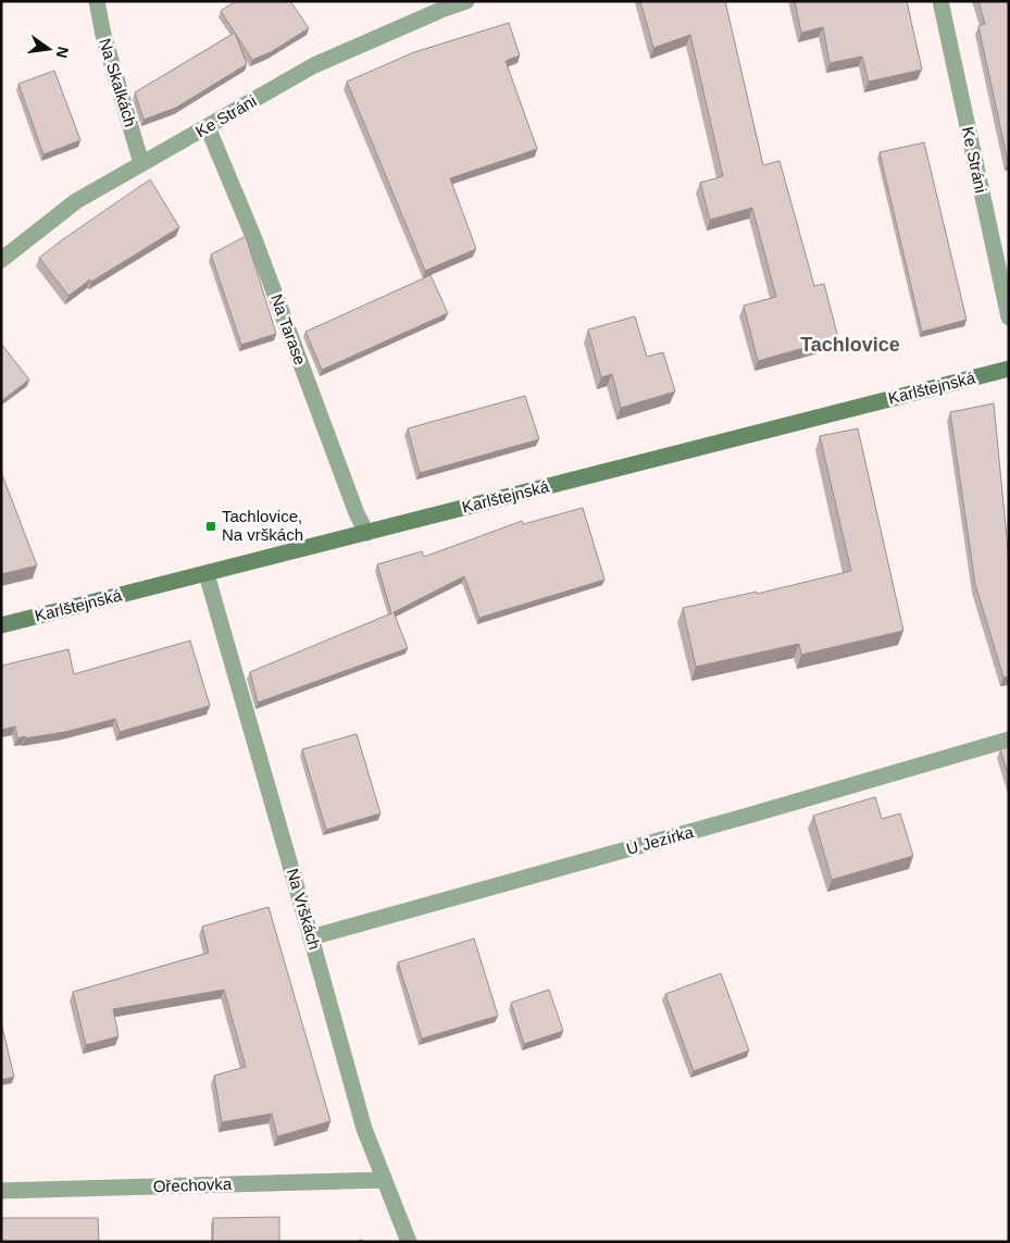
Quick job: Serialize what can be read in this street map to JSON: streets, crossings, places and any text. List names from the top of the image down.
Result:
{
  "streets": {
    "main road": ["Karlštejnská"],
    "street": [
      "Na Skalkách",
      "Ke Stráni",
      "Na Tarase",
      "U Jezírka",
      "Na Vrškách",
      "Ořechovka"
    ]
  },
  "crossings": [
    ["Na Skalkách", "Ke Stráni"],
    ["Ke Stráni", "Na Tarase"],
    ["Na Tarase", "Karlštejnská"],
    ["Karlštejnská", "Na Vrškách"],
    ["U Jezírka", "Na Vrškách"],
    ["Na Vrškách", "Ořechovka"]
  ],
  "districts": ["Tachlovice"],
  "places": {
    "transit": ["Tachlovice, Na vrškách"]
  },
  "north": "right"
}
